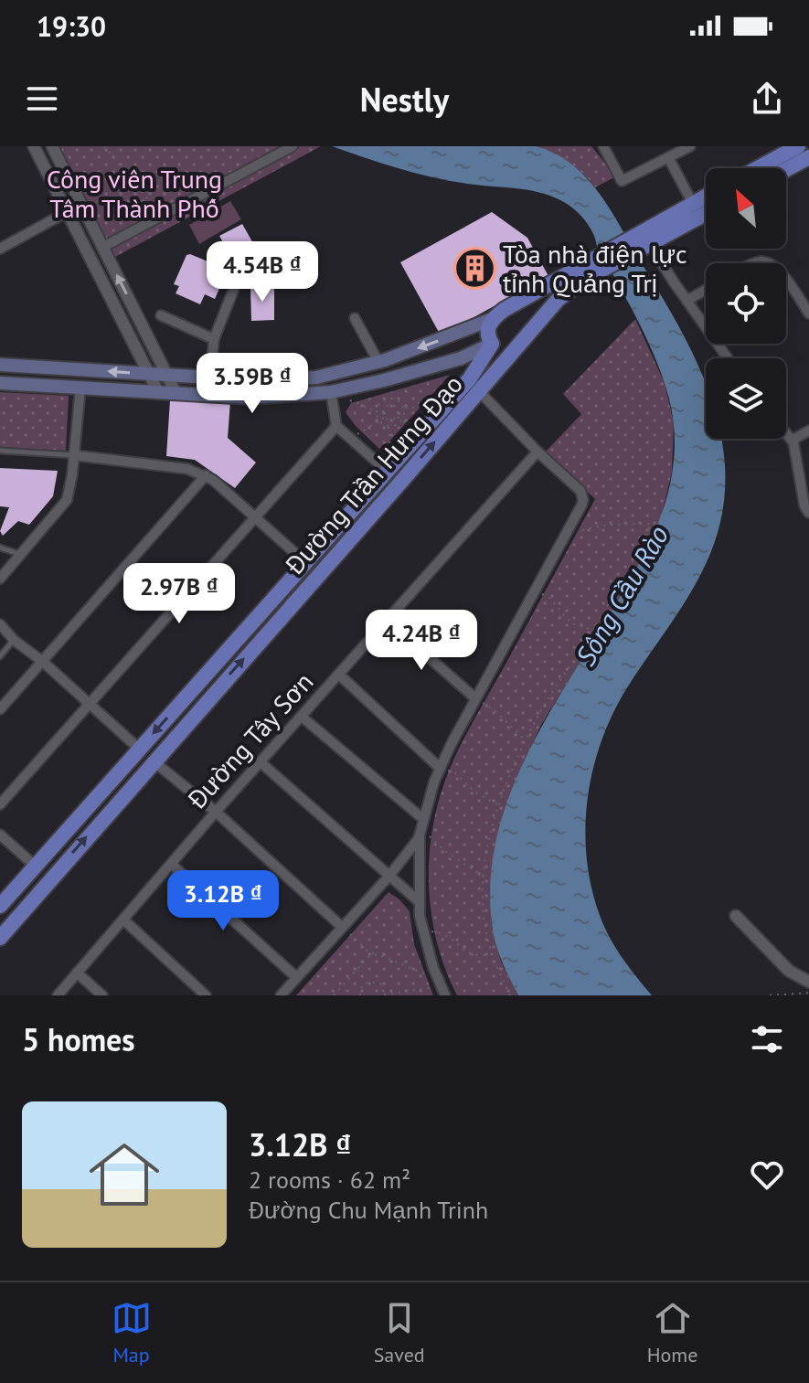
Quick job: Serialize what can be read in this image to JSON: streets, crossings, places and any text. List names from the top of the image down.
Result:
{
  "streets": {
    "main road": ["Đường Trần Hưng Đạo"],
    "street": ["Đường Tây Sơn"]
  },
  "water": ["Sông Cầu Rào"],
  "parks": ["Công viên Trung Tâm Thành Phố"],
  "places": {
    "building": ["Tòa nhà điện lực tỉnh Quảng Trị"]
  },
  "north": "top left",
  "page": {
    "status": "19:30",
    "header": "Nestly",
    "price": [
      "4.54B ₫",
      "3.59B ₫",
      "2.97B ₫",
      "4.24B ₫",
      "3.12B ₫"
    ],
    "heading": "5 homes",
    "list": [
      {
        "name": "3.12B ₫",
        "note": "2 rooms · 62 m² · Đường Chu Mạnh Trinh"
      }
    ],
    "tabs": ["Map", "Saved", "Home"]
  }
}
